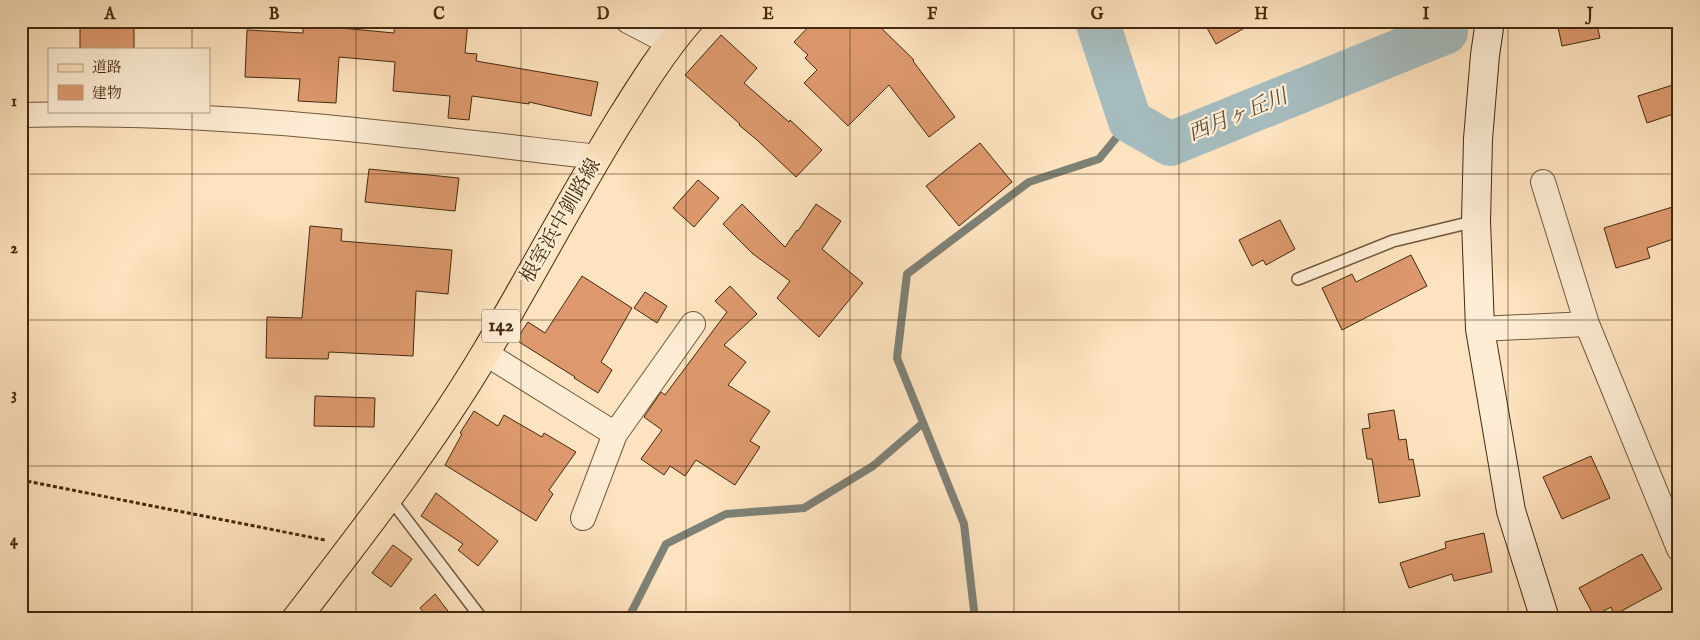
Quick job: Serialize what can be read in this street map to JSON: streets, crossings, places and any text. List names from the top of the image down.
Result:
{
  "streets": {
    "main road": ["根室浜中釧路線", "142"]
  },
  "water": ["西月ヶ丘川"],
  "legend": ["道路", "建物"],
  "grid": {
    "columns": [
      "A",
      "B",
      "C",
      "D",
      "E",
      "F",
      "G",
      "H",
      "I",
      "J"
    ],
    "rows": [
      "1",
      "2",
      "3",
      "4"
    ]
  }
}
